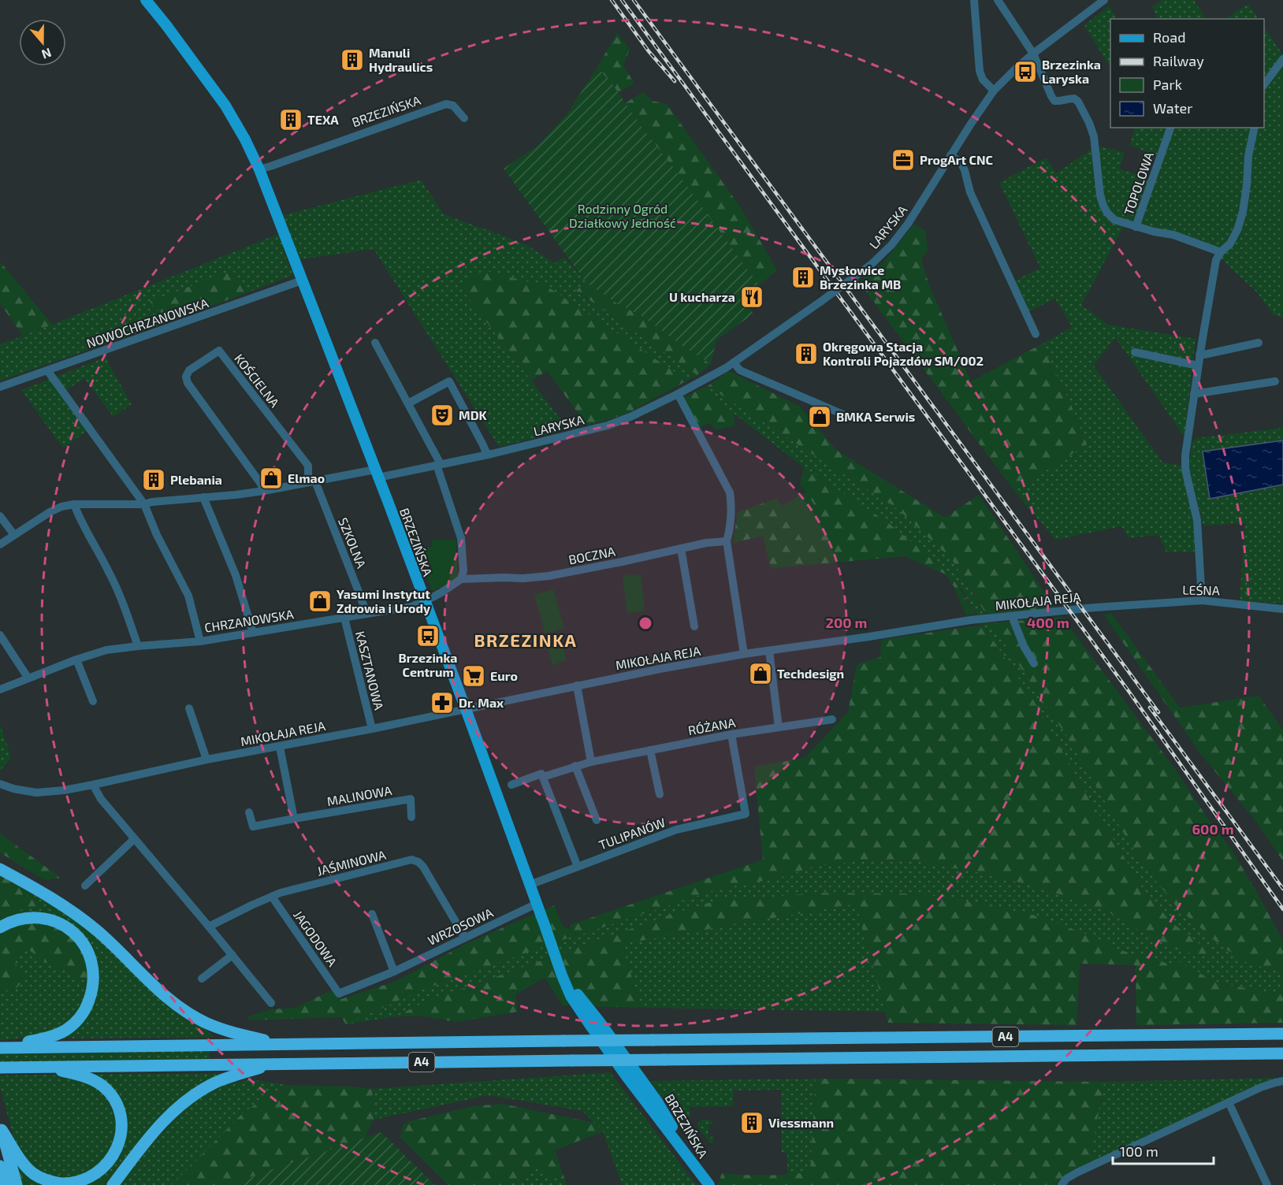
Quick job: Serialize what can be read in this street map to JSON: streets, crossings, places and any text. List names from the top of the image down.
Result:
{
  "streets": {
    "highway": ["A4"],
    "main road": ["BRZEZIŃSKA"],
    "street": [
      "TOPOLOWA",
      "LARYSKA",
      "NOWOCHRZANOWSKA",
      "KOŚCIELNA",
      "SZKOLNA",
      "BOCZNA",
      "LEŚNA",
      "MIKOŁAJA REJA",
      "CHRZANOWSKA",
      "KASZTANOWA",
      "RÓŻANA",
      "MALINOWA",
      "TULIPANÓW",
      "JAŚMINOWA",
      "WRZOSOWA",
      "JAGODOWA"
    ]
  },
  "crossings": [
    ["BRZEZIŃSKA", "LARYSKA"],
    ["BRZEZIŃSKA", "NOWOCHRZANOWSKA"],
    ["BRZEZIŃSKA", "MIKOŁAJA REJA"],
    ["BRZEZIŃSKA", "CHRZANOWSKA"],
    ["BRZEZIŃSKA", "TULIPANÓW"],
    ["BRZEZIŃSKA", "WRZOSOWA"],
    ["KOŚCIELNA", "SZKOLNA"],
    ["SZKOLNA", "CHRZANOWSKA"],
    ["BOCZNA", "MIKOŁAJA REJA"],
    ["BOCZNA", "CHRZANOWSKA"],
    ["LEŚNA", "MIKOŁAJA REJA"],
    ["MIKOŁAJA REJA", "KASZTANOWA"],
    ["CHRZANOWSKA", "KASZTANOWA"],
    ["RÓŻANA", "TULIPANÓW"],
    ["JAŚMINOWA", "WRZOSOWA"],
    ["JAŚMINOWA", "JAGODOWA"],
    ["WRZOSOWA", "JAGODOWA"]
  ],
  "districts": ["BRZEZINKA"],
  "parks": ["Rodzinny Ogród Działkowy Jedność"],
  "places": {
    "building": [
      "Manuli Hydraulics",
      "TEXA",
      "Mysłowice Brzezinka MB",
      "Okręgowa Stacja Kontroli Pojazdów SM/002",
      "Plebania",
      "Viessmann"
    ],
    "bus stop": ["Brzezinka Laryska", "Brzezinka Centrum"],
    "office": ["ProgArt CNC"],
    "restaurant": ["U kucharza"],
    "theatre": ["MDK"],
    "shop": [
      "BMKA Serwis",
      "Elmao",
      "Yasumi Instytut Zdrowia i Urody",
      "Techdesign"
    ],
    "supermarket": ["Euro"],
    "pharmacy": ["Dr. Max"]
  },
  "legend": [
    "Road",
    "Railway",
    "Park",
    "Water"
  ],
  "scale_bar": "100 m",
  "north": "bottom",
  "rings": ["200 m", "400 m", "600 m"]
}
